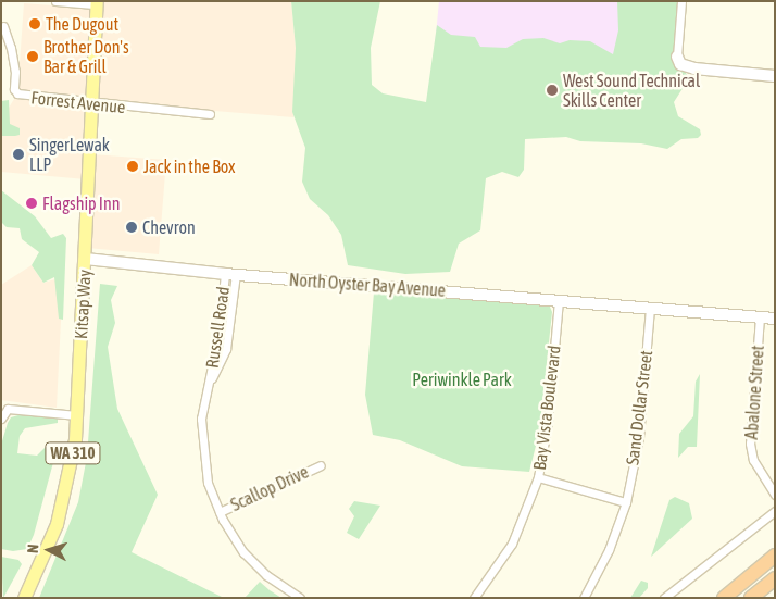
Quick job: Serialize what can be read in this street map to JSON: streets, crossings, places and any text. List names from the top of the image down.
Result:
{
  "streets": {
    "main road": ["Kitsap Way", "WA 310"],
    "street": [
      "Forrest Avenue",
      "North Oyster Bay Avenue",
      "Russell Road",
      "Abalone Street",
      "Bay Vista Boulevard",
      "Sand Dollar Street",
      "Scallop Drive"
    ]
  },
  "crossings": [
    ["Forrest Avenue", "Kitsap Way"],
    ["North Oyster Bay Avenue", "Kitsap Way"],
    ["North Oyster Bay Avenue", "Russell Road"],
    ["North Oyster Bay Avenue", "Abalone Street"],
    ["North Oyster Bay Avenue", "Bay Vista Boulevard"],
    ["North Oyster Bay Avenue", "Sand Dollar Street"],
    ["Russell Road", "Scallop Drive"]
  ],
  "parks": ["Periwinkle Park"],
  "places": [
    "The Dugout",
    "Brother Don's Bar & Grill",
    "West Sound Technical Skills Center",
    "SingerLewak LLP",
    "Jack in the Box",
    "Flagship Inn",
    "Chevron"
  ],
  "north": "left"
}
